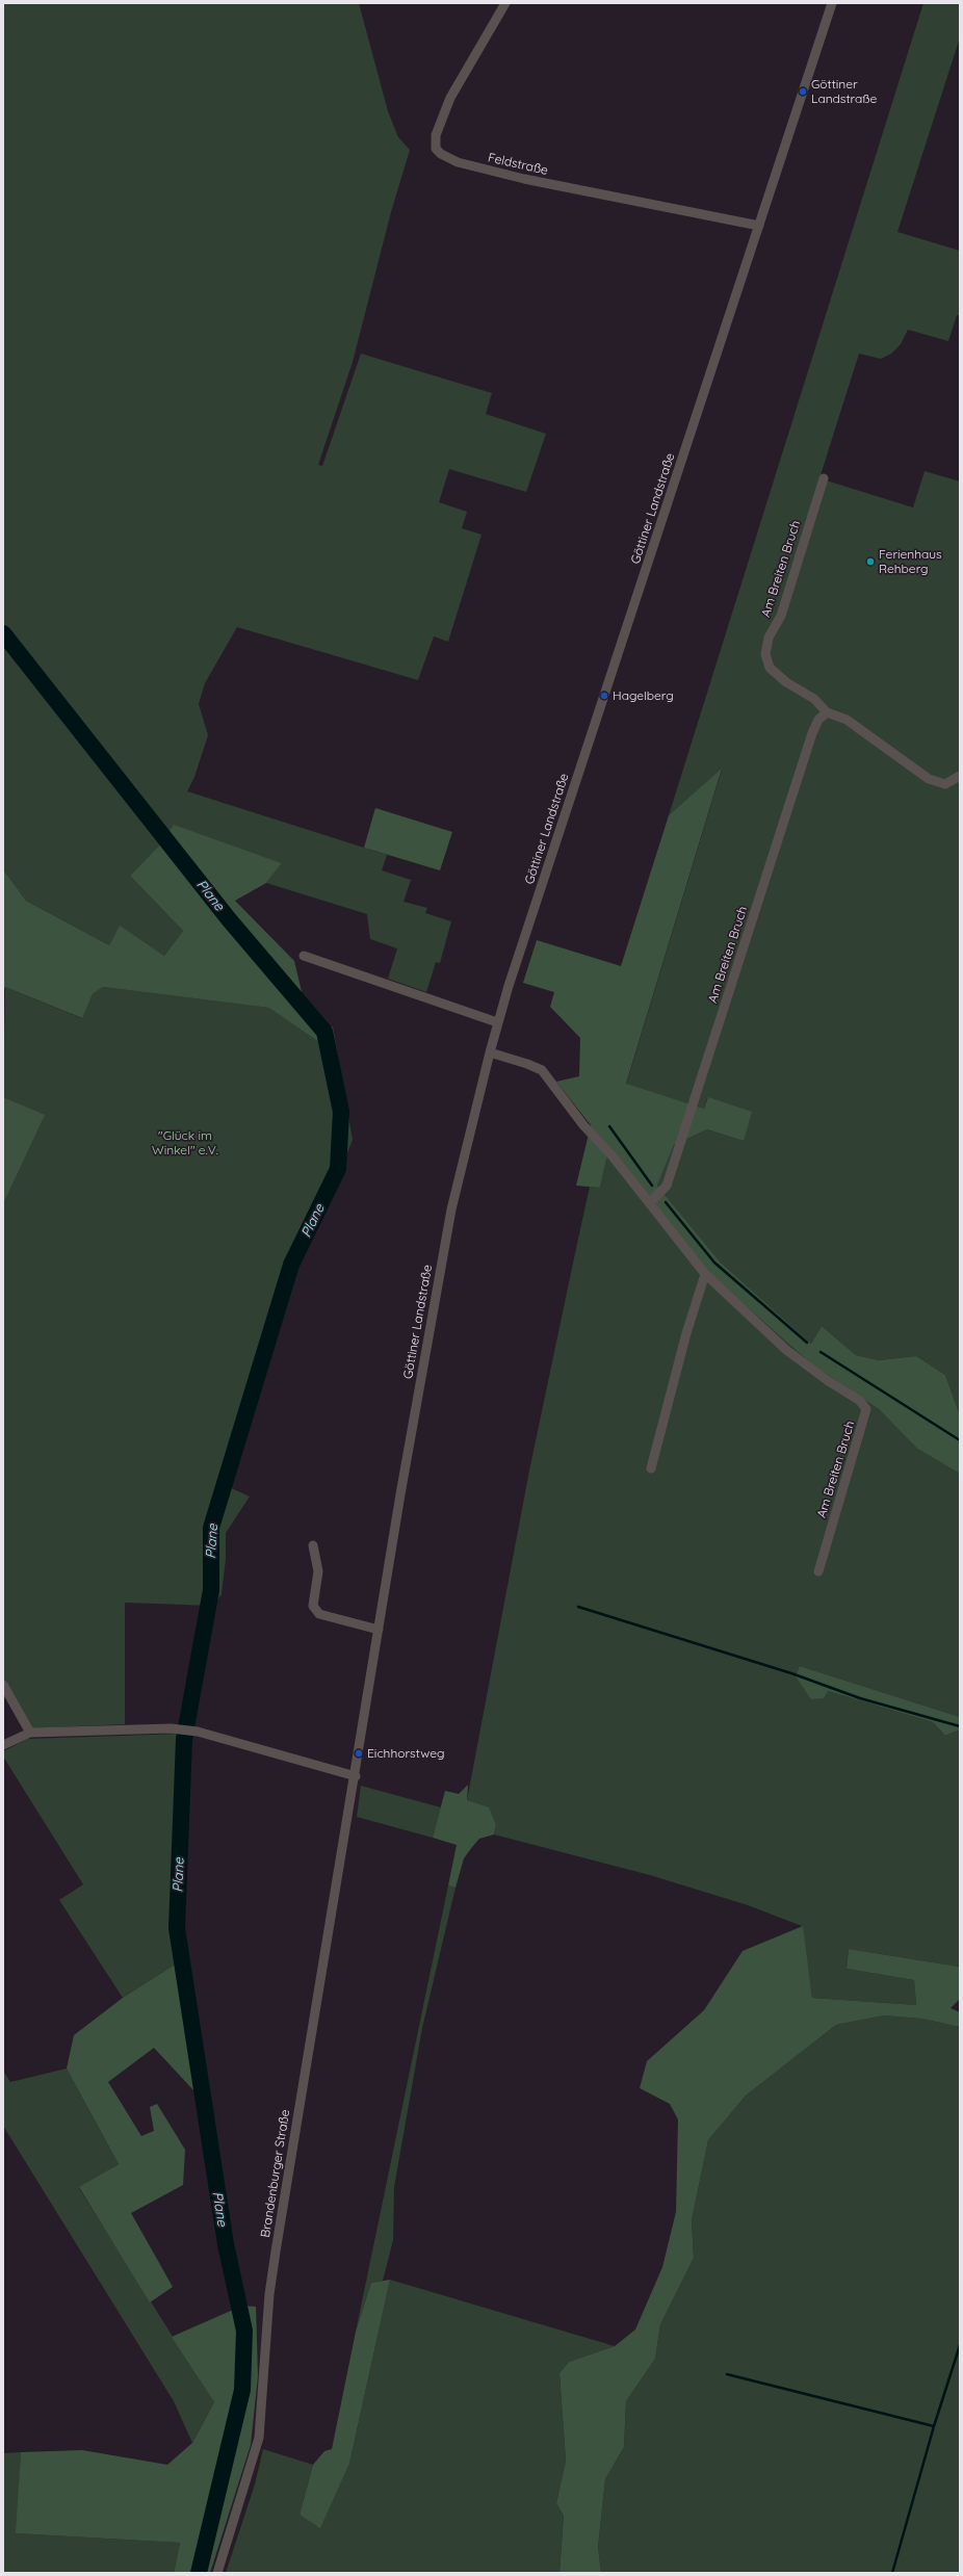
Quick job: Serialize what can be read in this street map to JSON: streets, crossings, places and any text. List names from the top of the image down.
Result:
{
  "streets": {
    "street": [
      "Feldstraße",
      "Göttiner Landstraße",
      "Am Breiten Bruch",
      "Brandenburger Straße"
    ]
  },
  "crossings": [
    ["Feldstraße", "Göttiner Landstraße"],
    ["Göttiner Landstraße", "Am Breiten Bruch"],
    ["Göttiner Landstraße", "Brandenburger Straße"]
  ],
  "water": ["Plane"],
  "parks": ["\"Glück im Winkel\" e.V."],
  "places": [
    "Göttiner Landstraße",
    "Ferienhaus Rehberg",
    "Hagelberg",
    "Eichhorstweg"
  ]
}
